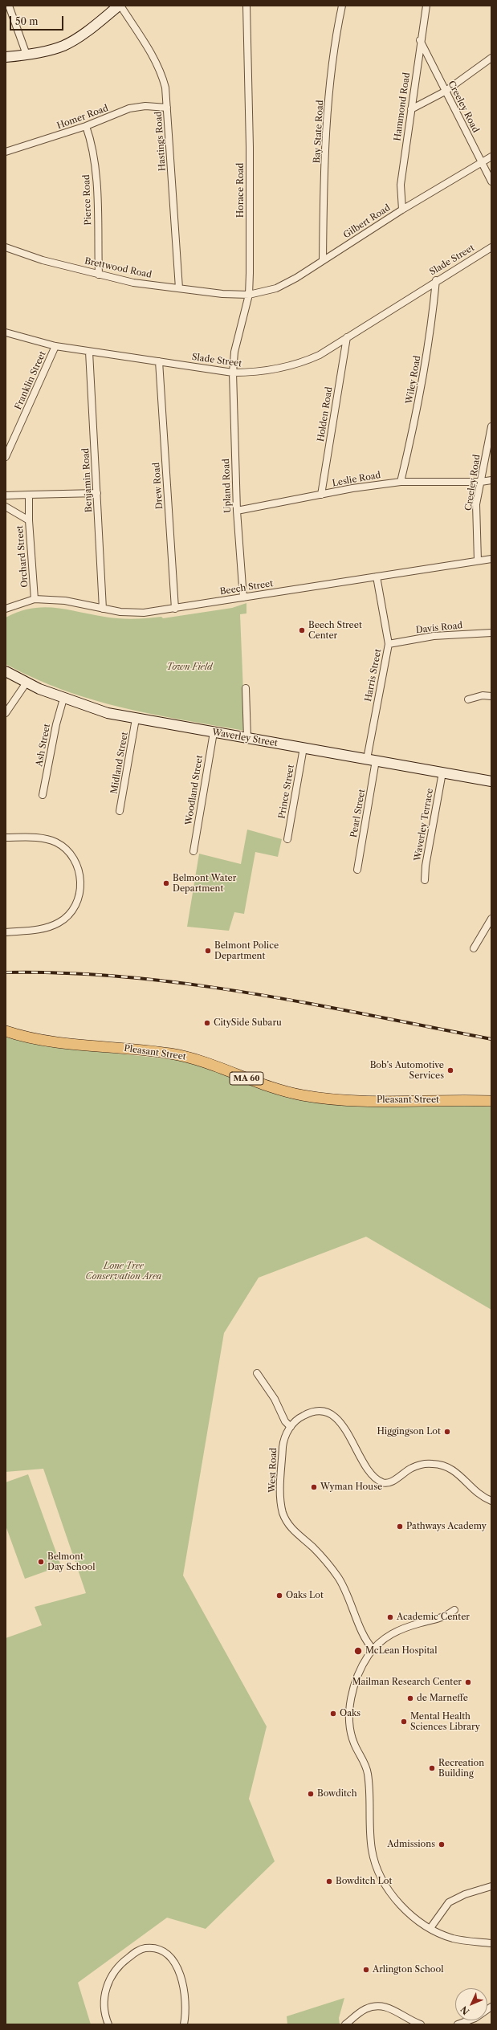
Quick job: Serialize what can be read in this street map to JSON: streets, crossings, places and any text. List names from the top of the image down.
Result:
{
  "streets": {
    "main road": ["Pleasant Street", "MA 60"],
    "street": [
      "Hammond Road",
      "Creeley Road",
      "Homer Road",
      "Bay State Road",
      "Hastings Road",
      "Horace Road",
      "Pierce Road",
      "Gilbert Road",
      "Slade Street",
      "Brettwood Road",
      "Wiley Road",
      "Franklin Street",
      "Holden Road",
      "Leslie Road",
      "Benjamin Road",
      "Drew Road",
      "Upland Road",
      "Orchard Street",
      "Beech Street",
      "Davis Road",
      "Harris Street",
      "Waverley Street",
      "Ash Street",
      "Midland Street",
      "Woodland Street",
      "Prince Street",
      "Pearl Street",
      "Waverley Terrace",
      "West Road"
    ]
  },
  "crossings": [
    ["Hammond Road", "Creeley Road"],
    ["Hammond Road", "Gilbert Road"],
    ["Creeley Road", "Gilbert Road"],
    ["Creeley Road", "Leslie Road"],
    ["Creeley Road", "Beech Street"],
    ["Homer Road", "Hastings Road"],
    ["Homer Road", "Pierce Road"],
    ["Bay State Road", "Gilbert Road"],
    ["Hastings Road", "Brettwood Road"],
    ["Horace Road", "Gilbert Road"],
    ["Horace Road", "Slade Street"],
    ["Horace Road", "Brettwood Road"],
    ["Horace Road", "Upland Road"],
    ["Pierce Road", "Brettwood Road"],
    ["Gilbert Road", "Brettwood Road"],
    ["Slade Street", "Wiley Road"],
    ["Slade Street", "Franklin Street"],
    ["Slade Street", "Holden Road"],
    ["Slade Street", "Benjamin Road"],
    ["Slade Street", "Drew Road"],
    ["Slade Street", "Upland Road"],
    ["Wiley Road", "Leslie Road"],
    ["Holden Road", "Leslie Road"],
    ["Leslie Road", "Upland Road"],
    ["Benjamin Road", "Beech Street"],
    ["Drew Road", "Beech Street"],
    ["Upland Road", "Beech Street"],
    ["Orchard Street", "Beech Street"],
    ["Beech Street", "Harris Street"],
    ["Davis Road", "Harris Street"],
    ["Harris Street", "Waverley Street"],
    ["Harris Street", "Pearl Street"],
    ["Waverley Street", "Ash Street"],
    ["Waverley Street", "Midland Street"],
    ["Waverley Street", "Woodland Street"],
    ["Waverley Street", "Prince Street"],
    ["Waverley Street", "Pearl Street"],
    ["Waverley Street", "Waverley Terrace"]
  ],
  "parks": ["Town Field", "Lone Tree Conservation Area"],
  "places": [
    "Beech Street Center",
    "Belmont Water Department",
    "Belmont Police Department",
    "CitySide Subaru",
    "Bob’s Automotive Services",
    "Higgingson Lot",
    "Wyman House",
    "Pathways Academy",
    "Belmont Day School",
    "Oaks Lot",
    "Academic Center",
    "McLean Hospital",
    "Mailman Research Center",
    "de Marneffe",
    "Oaks",
    "Mental Health Sciences Library",
    "Recreation Building",
    "Bowditch",
    "Admissions",
    "Bowditch Lot",
    "Arlington School"
  ],
  "scale_bar": "50 m",
  "north": "bottom left"
}
